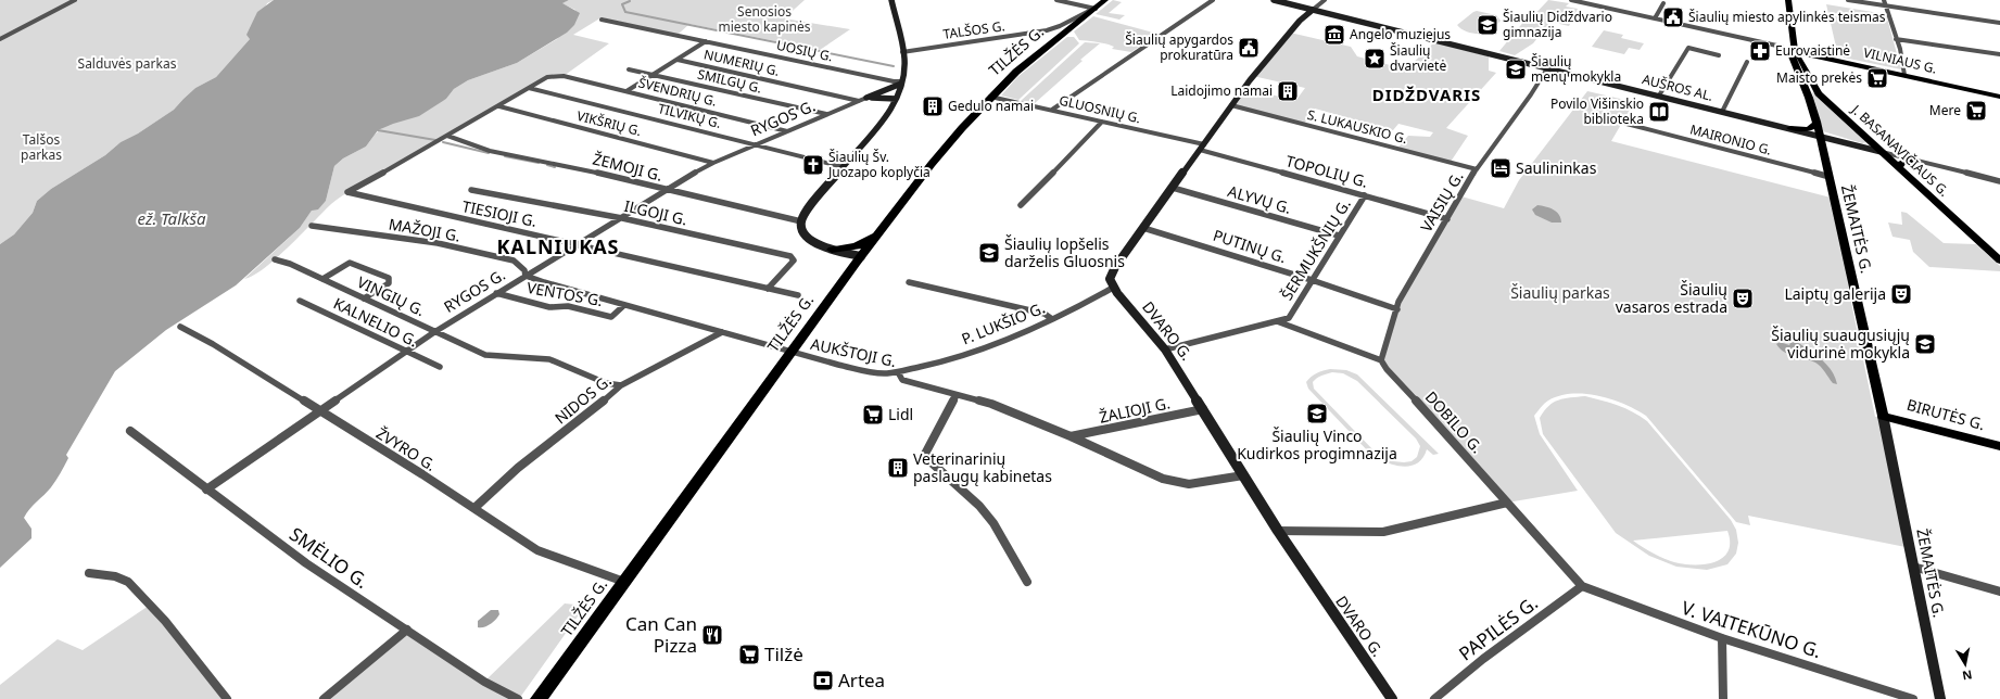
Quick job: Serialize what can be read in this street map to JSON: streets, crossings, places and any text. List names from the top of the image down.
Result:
{
  "streets": {
    "highway": ["TILŽĖS G.", "VILNIAUS G.", "ŽEMAITĖS G."],
    "main road": [
      "AUŠROS AL.",
      "J. BASANAVIČIAUS G.",
      "DVARO G.",
      "BIRUTĖS G."
    ],
    "street": [
      "TALŠOS G.",
      "UOSIŲ G.",
      "NUMERIŲ G.",
      "SMILGŲ G.",
      "ŠVENDRIŲ G.",
      "GLUOSNIŲ G.",
      "TILVIKŲ G.",
      "RYGOS G.",
      "VIKŠRIŲ G.",
      "S. LUKAUSKIO G.",
      "MAIRONIO G.",
      "ŽEMOJI G.",
      "TOPOLIŲ G.",
      "ALYVŲ G.",
      "VAISIŲ G.",
      "ILGOJI G.",
      "TIESIOJI G.",
      "MAŽOJI G.",
      "PUTINŲ G.",
      "ŠERMUKŠNIŲ G.",
      "VENTOS G.",
      "VINGIŲ G.",
      "KALNELIO G.",
      "P. LUKŠIO G.",
      "AUKŠTOJI G.",
      "NIDOS G.",
      "ŽALIOJI G.",
      "DOBILO G.",
      "ŽVYRO G.",
      "SMĖLIO G.",
      "PAPILĖS G.",
      "V. VAITEKŪNO G."
    ]
  },
  "crossings": [
    ["TALŠOS G.", "TILŽĖS G."],
    ["TILŽĖS G.", "GLUOSNIŲ G."],
    ["TILŽĖS G.", "AUKŠTOJI G."],
    ["TILŽĖS G.", "ŽVYRO G."],
    ["VILNIAUS G.", "J. BASANAVIČIAUS G."],
    ["VILNIAUS G.", "ŽEMAITĖS G."],
    ["NUMERIŲ G.", "RYGOS G."],
    ["SMILGŲ G.", "RYGOS G."],
    ["AUŠROS AL.", "J. BASANAVIČIAUS G."],
    ["AUŠROS AL.", "VAISIŲ G."],
    ["AUŠROS AL.", "ŽEMAITĖS G."],
    ["ŠVENDRIŲ G.", "TILVIKŲ G."],
    ["ŠVENDRIŲ G.", "RYGOS G."],
    ["GLUOSNIŲ G.", "TOPOLIŲ G."],
    ["TILVIKŲ G.", "RYGOS G."],
    ["RYGOS G.", "VIKŠRIŲ G."],
    ["RYGOS G.", "ŽEMOJI G."],
    ["RYGOS G.", "ILGOJI G."],
    ["RYGOS G.", "TIESIOJI G."],
    ["RYGOS G.", "MAŽOJI G."],
    ["RYGOS G.", "VENTOS G."],
    ["RYGOS G.", "VINGIŲ G."],
    ["RYGOS G.", "KALNELIO G."],
    ["RYGOS G.", "AUKŠTOJI G."],
    ["RYGOS G.", "ŽVYRO G."],
    ["RYGOS G.", "SMĖLIO G."],
    ["S. LUKAUSKIO G.", "VAISIŲ G."],
    ["MAIRONIO G.", "ŽEMAITĖS G."],
    ["J. BASANAVIČIAUS G.", "ŽEMAITĖS G."],
    ["ŽEMOJI G.", "TIESIOJI G."],
    ["TOPOLIŲ G.", "VAISIŲ G."],
    ["TOPOLIŲ G.", "ŠERMUKŠNIŲ G."],
    ["ALYVŲ G.", "ŠERMUKŠNIŲ G."],
    ["VAISIŲ G.", "PUTINŲ G."],
    ["VAISIŲ G.", "DOBILO G."],
    ["ILGOJI G.", "TIESIOJI G."],
    ["ŽEMAITĖS G.", "BIRUTĖS G."],
    ["MAŽOJI G.", "AUKŠTOJI G."],
    ["PUTINŲ G.", "ŠERMUKŠNIŲ G."],
    ["ŠERMUKŠNIŲ G.", "DVARO G."],
    ["VENTOS G.", "AUKŠTOJI G."],
    ["VINGIŲ G.", "NIDOS G."],
    ["P. LUKŠIO G.", "DVARO G."],
    ["P. LUKŠIO G.", "AUKŠTOJI G."],
    ["DVARO G.", "AUKŠTOJI G."],
    ["DVARO G.", "ŽALIOJI G."],
    ["AUKŠTOJI G.", "NIDOS G."],
    ["AUKŠTOJI G.", "ŽALIOJI G."],
    ["NIDOS G.", "ŽVYRO G."],
    ["DOBILO G.", "PAPILĖS G."],
    ["DOBILO G.", "V. VAITEKŪNO G."],
    ["PAPILĖS G.", "V. VAITEKŪNO G."]
  ],
  "districts": ["DIDŽDVARIS", "KALNIUKAS"],
  "water": ["ež. Talkša"],
  "parks": [
    "Senosios miesto kapinės",
    "Salduvės parkas",
    "Talšos parkas",
    "Šiaulių parkas"
  ],
  "places": {
    "public building": ["Šiaulių miesto apylinkės teismas", "Šiaulių apygardos prokuratūra"],
    "school or university": [
      "Šiaulių Didždvario gimnazija",
      "Šiaulių menų mokykla",
      "Šiaulių lopšelis darželis Gluosnis",
      "Šiaulių suaugusiųjų vidurinė mokykla",
      "Šiaulių Vinco Kudirkos progimnazija"
    ],
    "museum": ["Angelo muziejus"],
    "pharmacy": ["Eurovaistinė"],
    "place": ["Šiaulių dvarvietė"],
    "supermarket": [
      "Maisto prekės",
      "Mere",
      "Lidl",
      "Tilžė"
    ],
    "building": ["Laidojimo namai", "Gedulo namai", "Veterinarinių paslaugų kabinetas"],
    "library": ["Povilo Višinskio biblioteka"],
    "church": ["Šiaulių Šv. Juozapo koplyčia"],
    "hotel": ["Saulininkas"],
    "theatre": ["Laiptų galerija", "Šiaulių vasaros estrada"],
    "restaurant": ["Can Can Pizza"],
    "bank": ["Artea"]
  },
  "north": "bottom"
}
